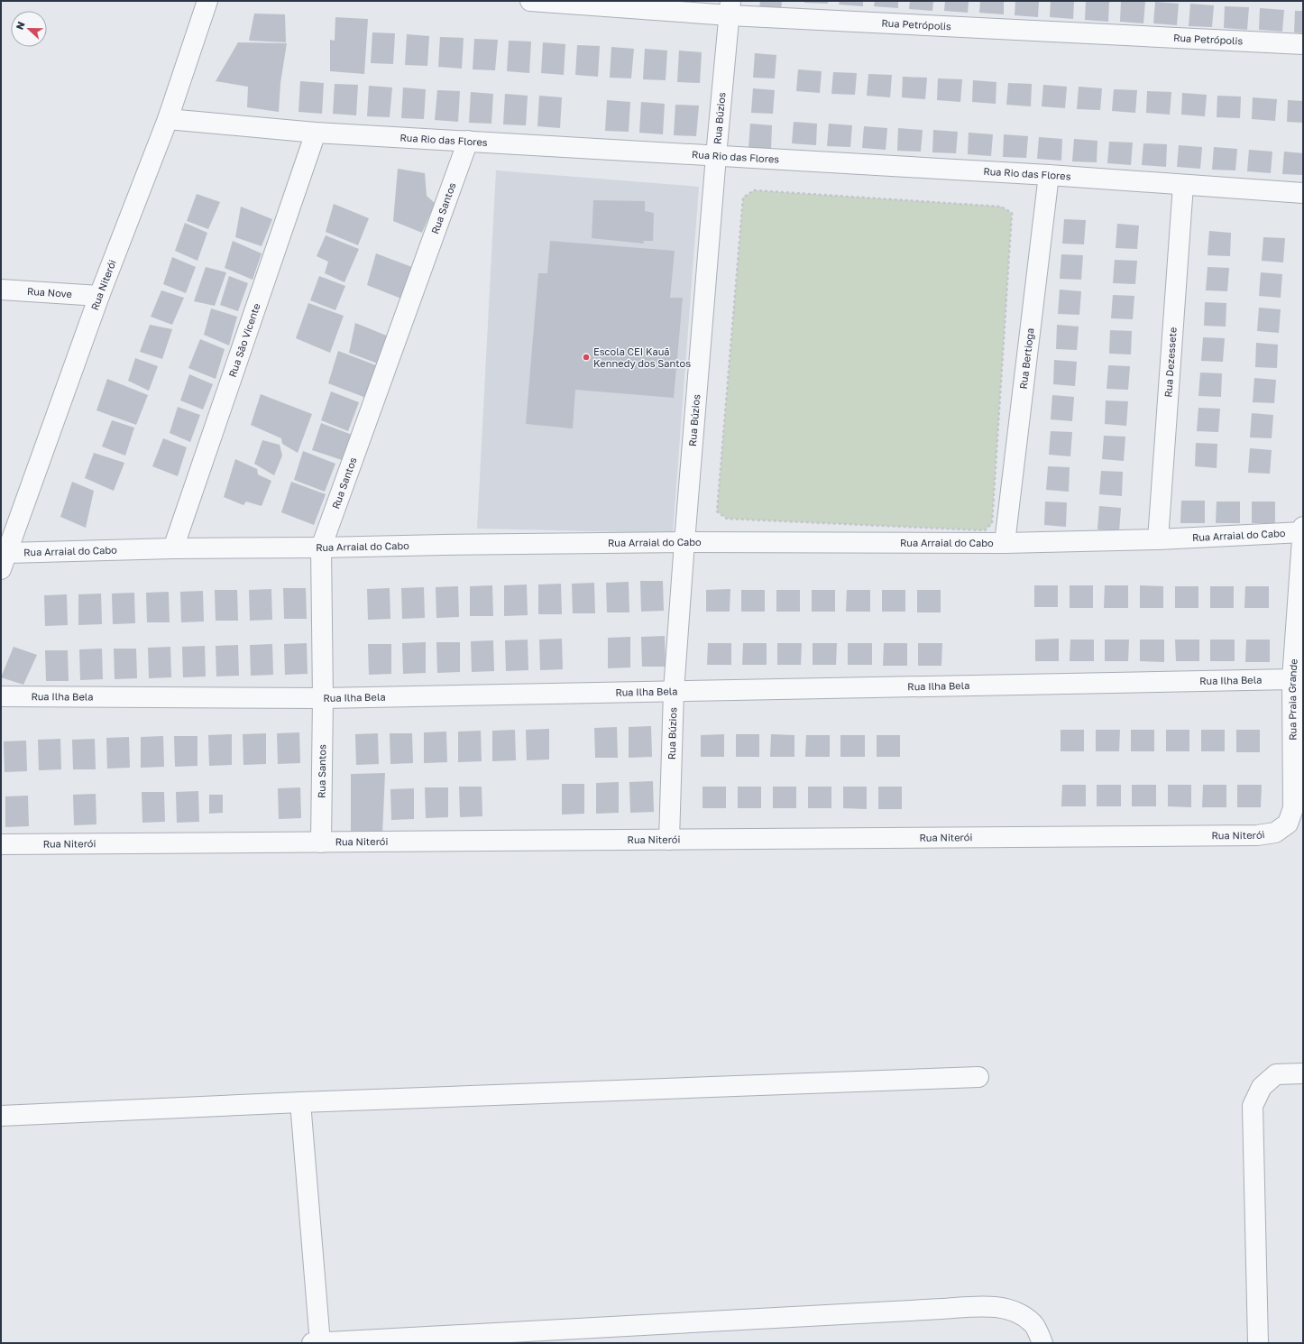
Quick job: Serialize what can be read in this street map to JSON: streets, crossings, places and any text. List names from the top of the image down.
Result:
{
  "streets": {
    "street": [
      "Rua Petrópolis",
      "Rua Búzios",
      "Rua Rio das Flores",
      "Rua Santos",
      "Rua Niterói",
      "Rua Nove",
      "Rua São Vicente",
      "Rua Bertioga",
      "Rua Dezessete",
      "Rua Arraial do Cabo",
      "Rua Ilha Bela",
      "Rua Praia Grande"
    ]
  },
  "crossings": [
    ["Rua Petrópolis", "Rua Búzios"],
    ["Rua Búzios", "Rua Rio das Flores"],
    ["Rua Búzios", "Rua Niterói"],
    ["Rua Búzios", "Rua Arraial do Cabo"],
    ["Rua Búzios", "Rua Ilha Bela"],
    ["Rua Rio das Flores", "Rua Santos"],
    ["Rua Rio das Flores", "Rua Niterói"],
    ["Rua Rio das Flores", "Rua São Vicente"],
    ["Rua Rio das Flores", "Rua Bertioga"],
    ["Rua Rio das Flores", "Rua Dezessete"],
    ["Rua Santos", "Rua Niterói"],
    ["Rua Santos", "Rua Arraial do Cabo"],
    ["Rua Santos", "Rua Ilha Bela"],
    ["Rua Niterói", "Rua Nove"],
    ["Rua Niterói", "Rua Arraial do Cabo"],
    ["Rua Niterói", "Rua Praia Grande"],
    ["Rua São Vicente", "Rua Arraial do Cabo"],
    ["Rua Bertioga", "Rua Arraial do Cabo"],
    ["Rua Dezessete", "Rua Arraial do Cabo"],
    ["Rua Arraial do Cabo", "Rua Praia Grande"],
    ["Rua Ilha Bela", "Rua Praia Grande"]
  ],
  "places": ["Escola CEI Kauã Kennedy dos Santos"],
  "north": "left"
}
